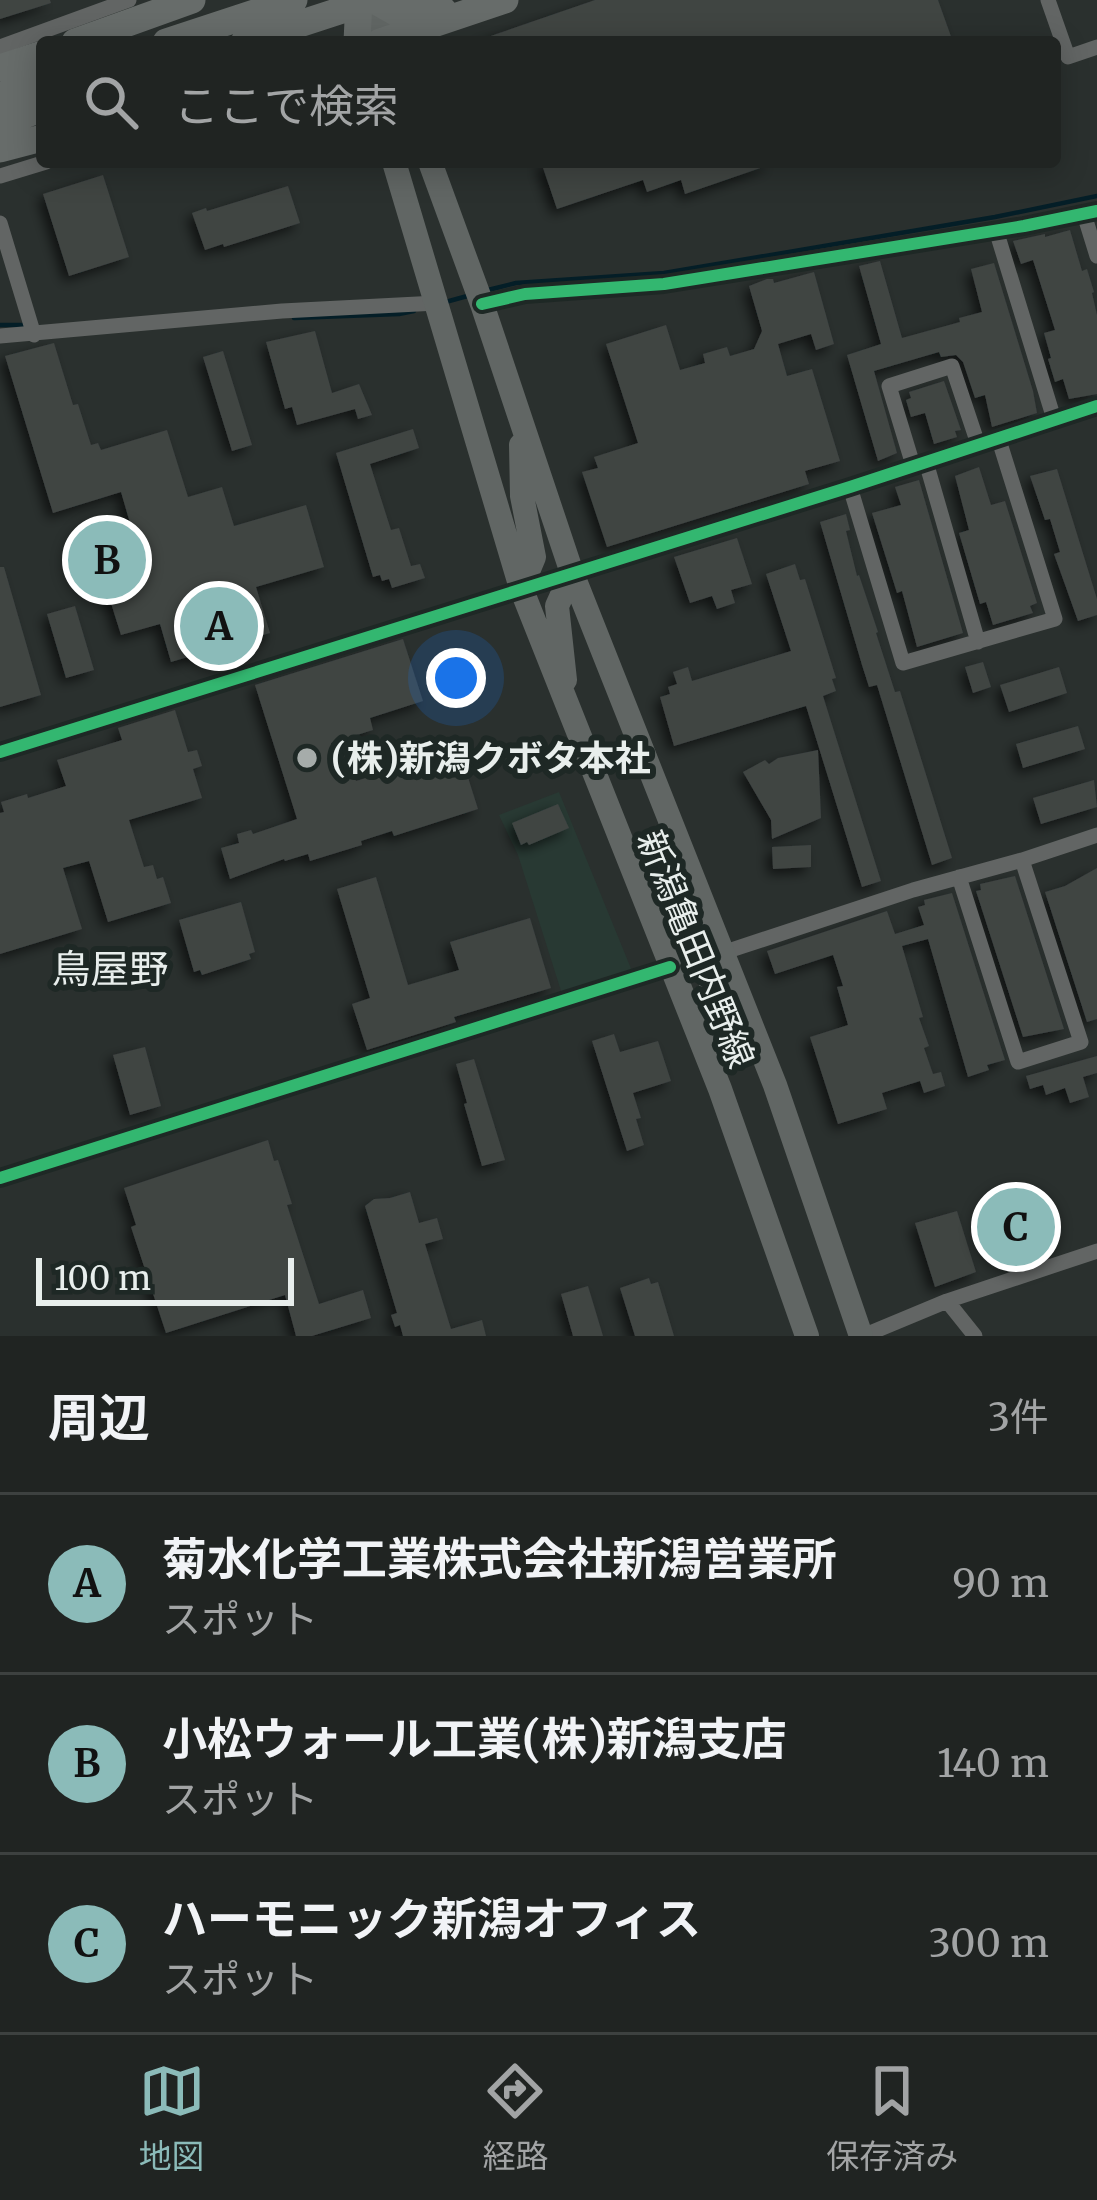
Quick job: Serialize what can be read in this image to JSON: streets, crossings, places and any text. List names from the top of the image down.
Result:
{
  "streets": {
    "main road": ["新潟亀田内野線"]
  },
  "districts": ["鳥屋野"],
  "places": ["(株)新潟クボタ本社"],
  "scale_bar": "100 m",
  "page": {
    "search": "ここで検索",
    "pins": ["B", "A", "C"],
    "scale": "100 m",
    "heading": ["周辺", "3件"],
    "list": [
      {
        "mark": "A",
        "name": "菊水化学工業株式会社新潟営業所",
        "note": "スポット",
        "value": "90 m"
      },
      {
        "mark": "B",
        "name": "小松ウォール工業(株)新潟支店",
        "note": "スポット",
        "value": "140 m"
      },
      {
        "mark": "C",
        "name": "ハーモニック新潟オフィス",
        "note": "スポット",
        "value": "300 m"
      }
    ],
    "nav": ["地図", "経路", "保存済み"]
  }
}
